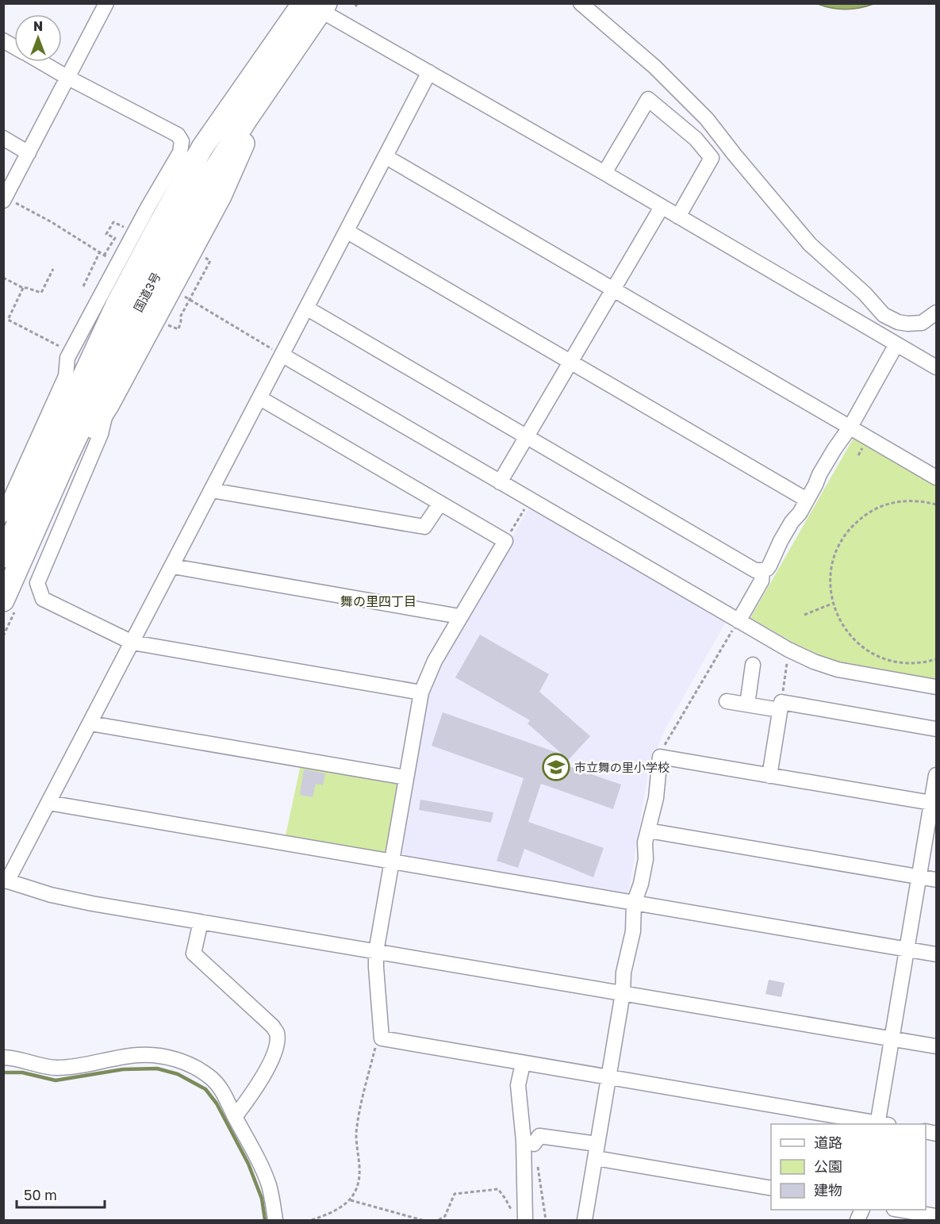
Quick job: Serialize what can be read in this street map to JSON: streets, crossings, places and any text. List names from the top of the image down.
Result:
{
  "streets": {
    "highway": ["国道3号"]
  },
  "districts": ["舞の里四丁目"],
  "places": {
    "school or university": ["市立舞の里小学校"]
  },
  "legend": ["道路", "公園", "建物"],
  "scale_bar": "50 m",
  "north": "top"
}
